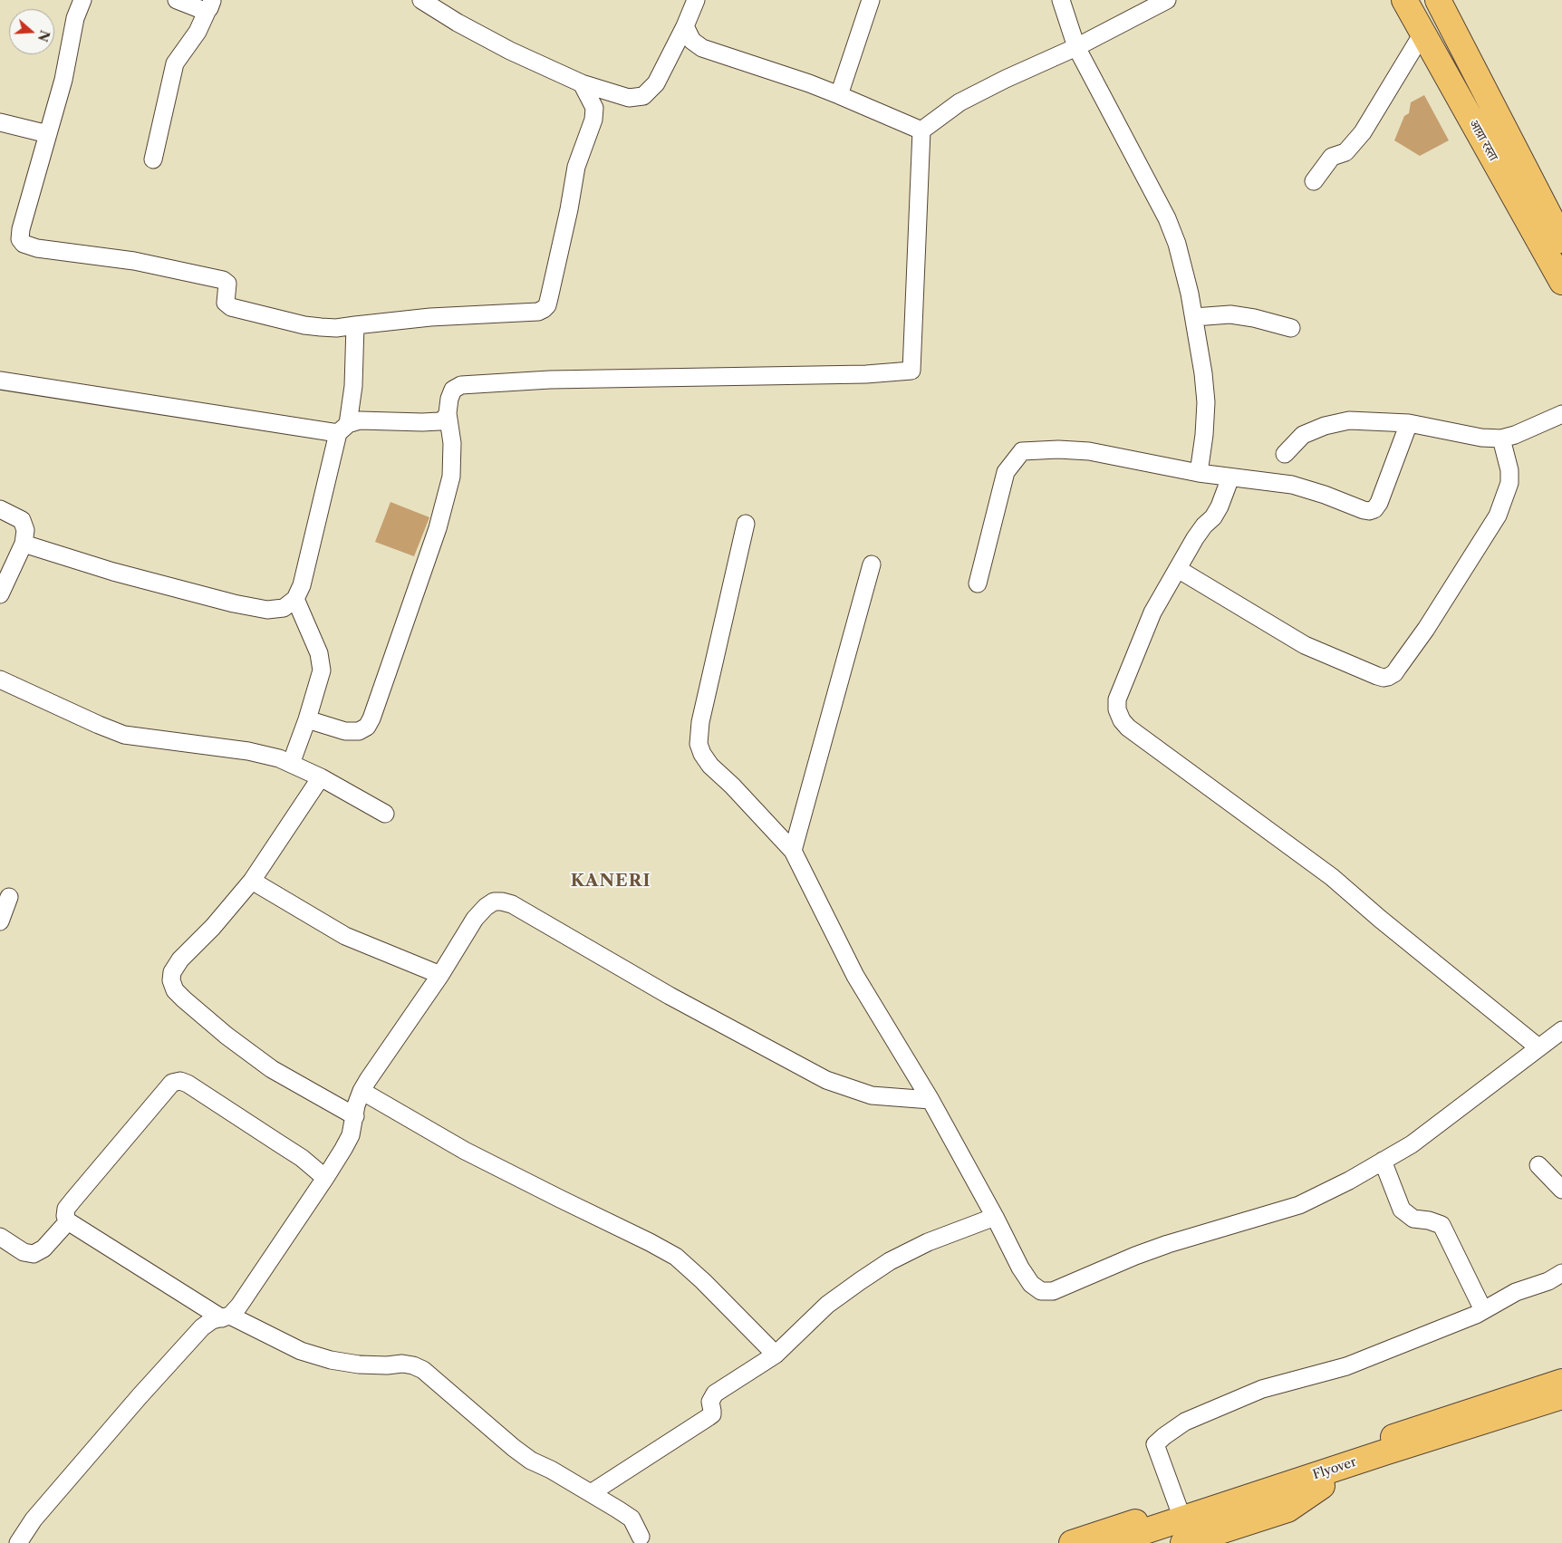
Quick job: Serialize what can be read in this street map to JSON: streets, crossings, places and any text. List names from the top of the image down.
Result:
{
  "streets": {
    "main road": ["आग्रा रस्ता", "Flyover"]
  },
  "districts": ["KANERI"],
  "north": "right"
}
